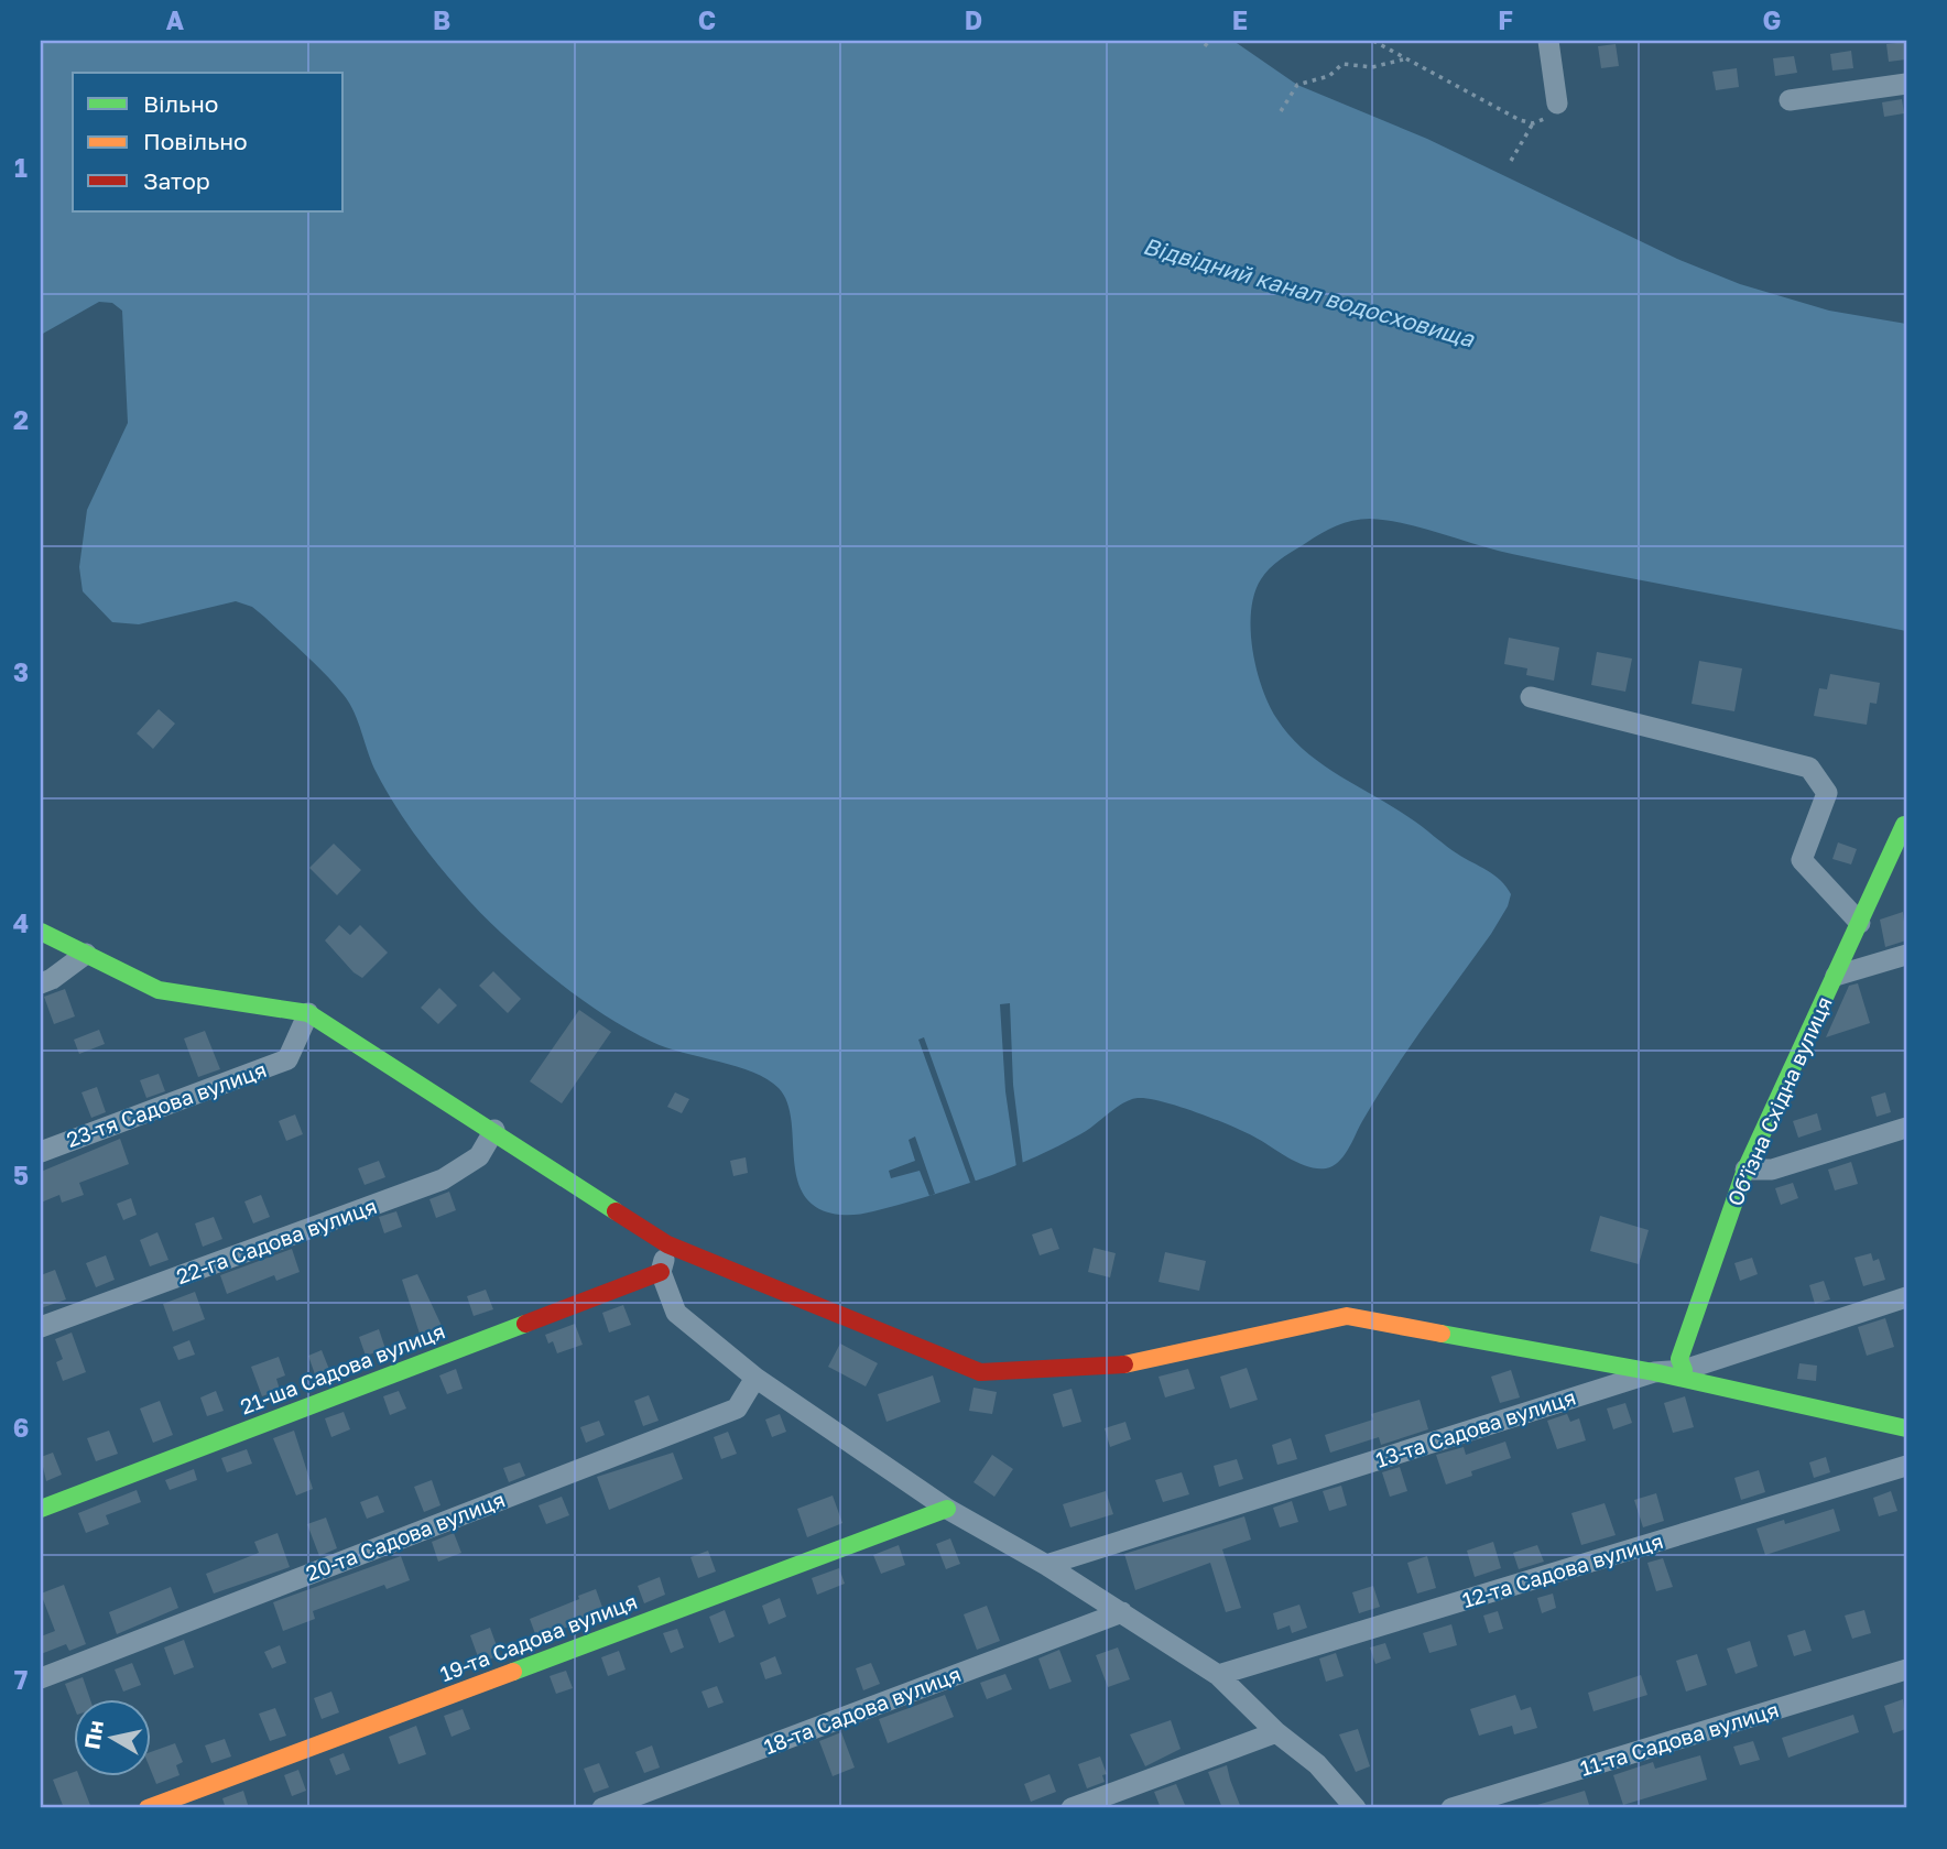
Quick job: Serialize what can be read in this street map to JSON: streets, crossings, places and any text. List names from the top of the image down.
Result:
{
  "streets": {
    "street": [
      "Обʼїзна Східна вулиця",
      "23-тя Садова вулиця",
      "22-га Садова вулиця",
      "21-ша Садова вулиця",
      "13-та Садова вулиця",
      "20-та Садова вулиця",
      "12-та Садова вулиця",
      "19-та Садова вулиця",
      "18-та Садова вулиця",
      "11-та Садова вулиця"
    ]
  },
  "crossings": [
    ["Обʼїзна Східна вулиця", "13-та Садова вулиця"]
  ],
  "water": ["Відвідний канал водосховища"],
  "legend": ["Вільно", "Повільно", "Затор"],
  "north": "left",
  "grid": {
    "columns": [
      "A",
      "B",
      "C",
      "D",
      "E",
      "F",
      "G"
    ],
    "rows": [
      "1",
      "2",
      "3",
      "4",
      "5",
      "6",
      "7"
    ]
  }
}
